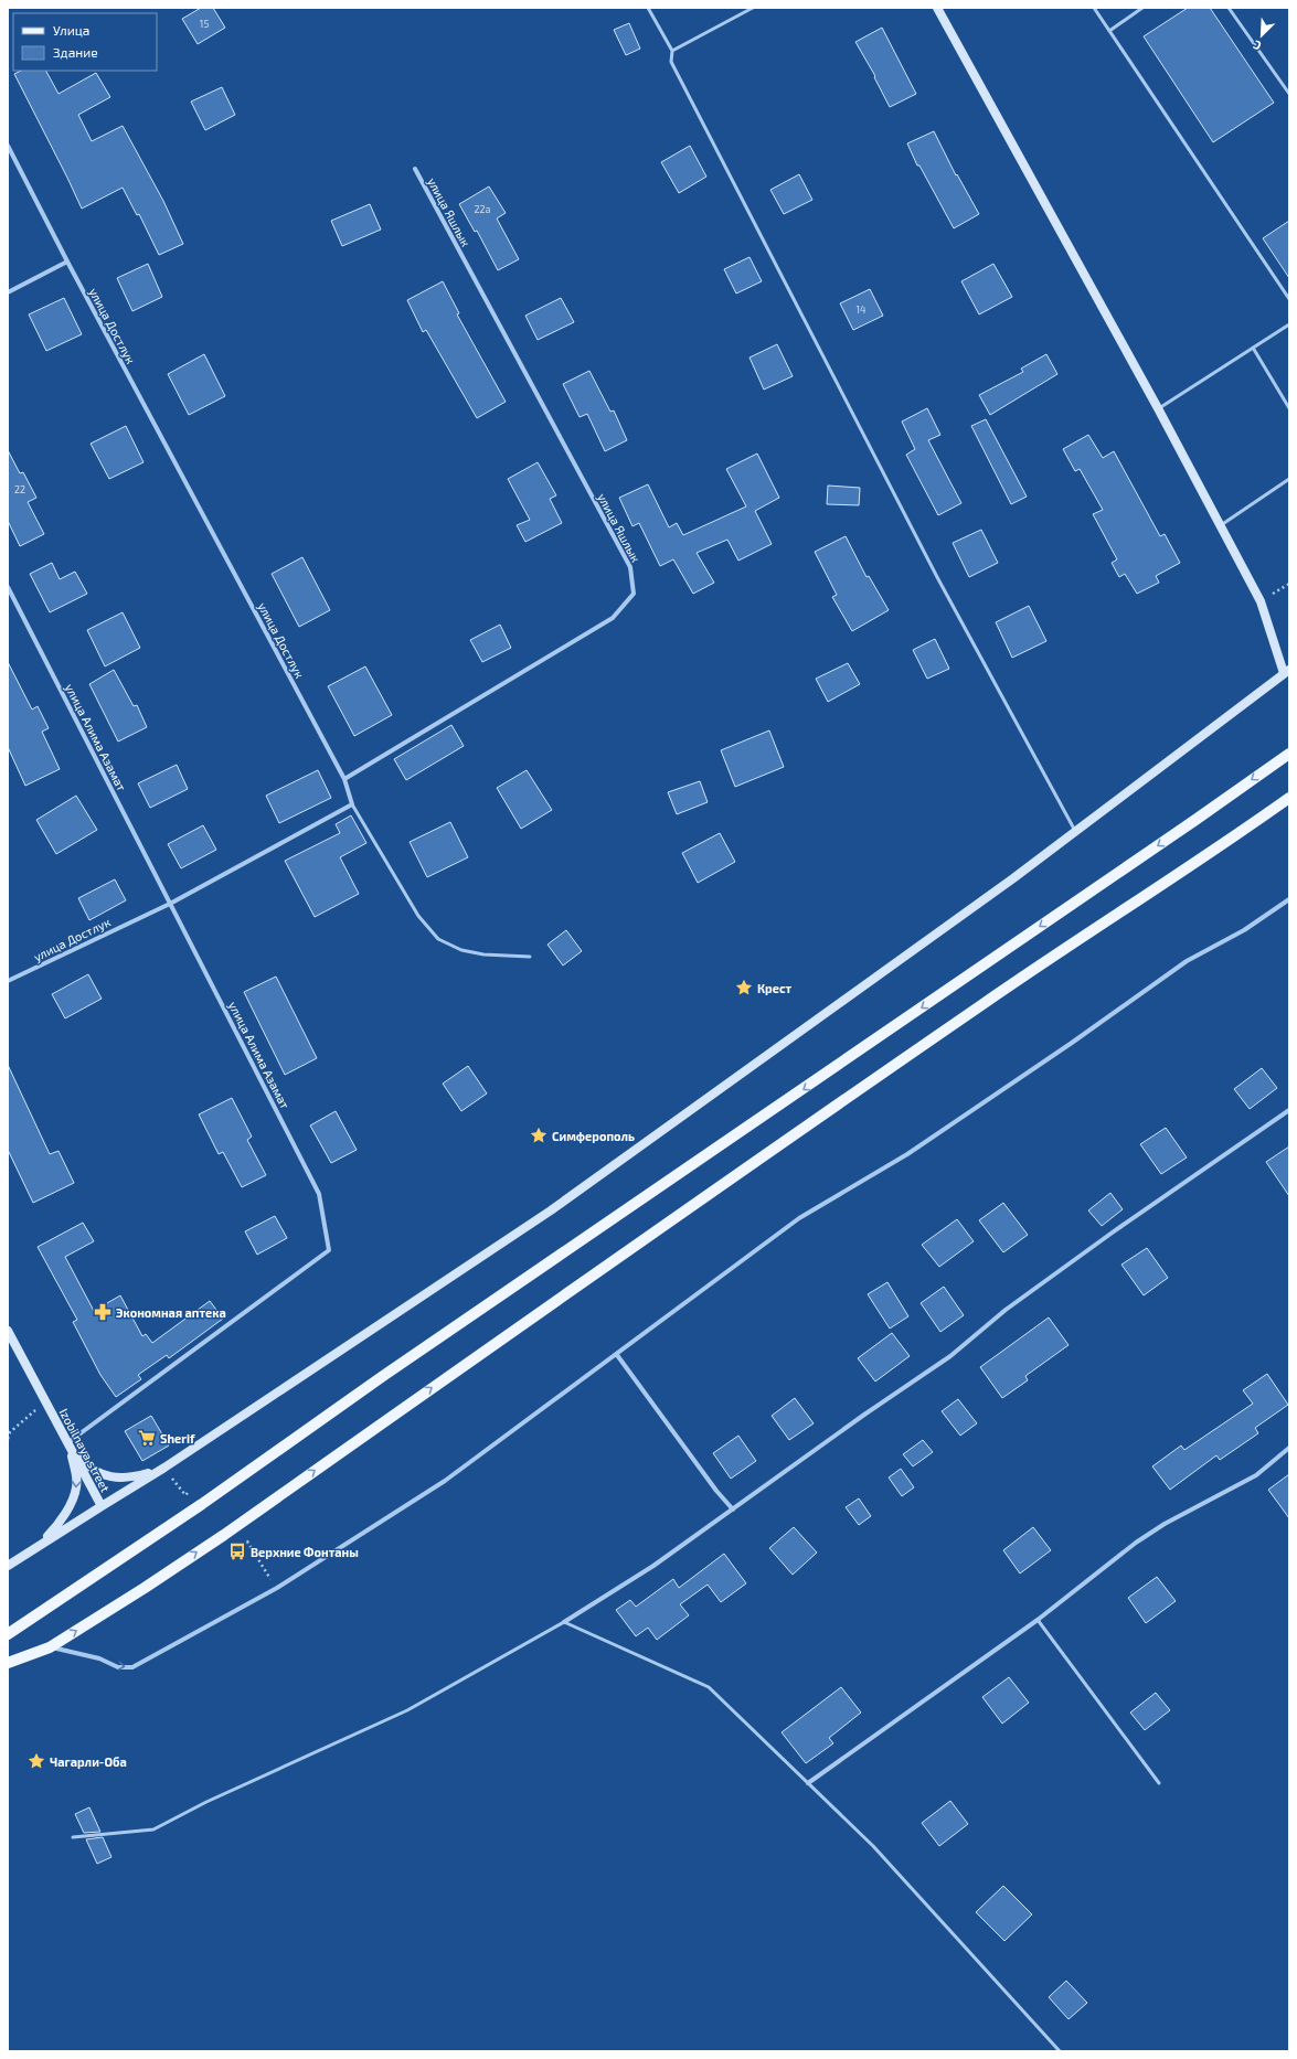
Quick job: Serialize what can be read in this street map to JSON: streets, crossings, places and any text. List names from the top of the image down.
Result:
{
  "streets": {
    "main road": ["Izobilnaya street"],
    "street": ["улица Яшлык", "улица Достлук", "улица Алима Азамат"]
  },
  "crossings": [
    ["улица Яшлык", "улица Достлук"],
    ["улица Достлук", "улица Алима Азамат"],
    ["улица Алима Азамат", "Izobilnaya street"]
  ],
  "places": {
    "place": ["Крест", "Симферополь", "Чагарли-Оба"],
    "pharmacy": ["Экономная аптека"],
    "supermarket": ["Sherif"],
    "bus stop": ["Верхние Фонтаны"]
  },
  "house_numbers": [
    "15",
    "22а",
    "14",
    "22"
  ],
  "legend": ["Улица", "Здание"],
  "north": "bottom left"
}
